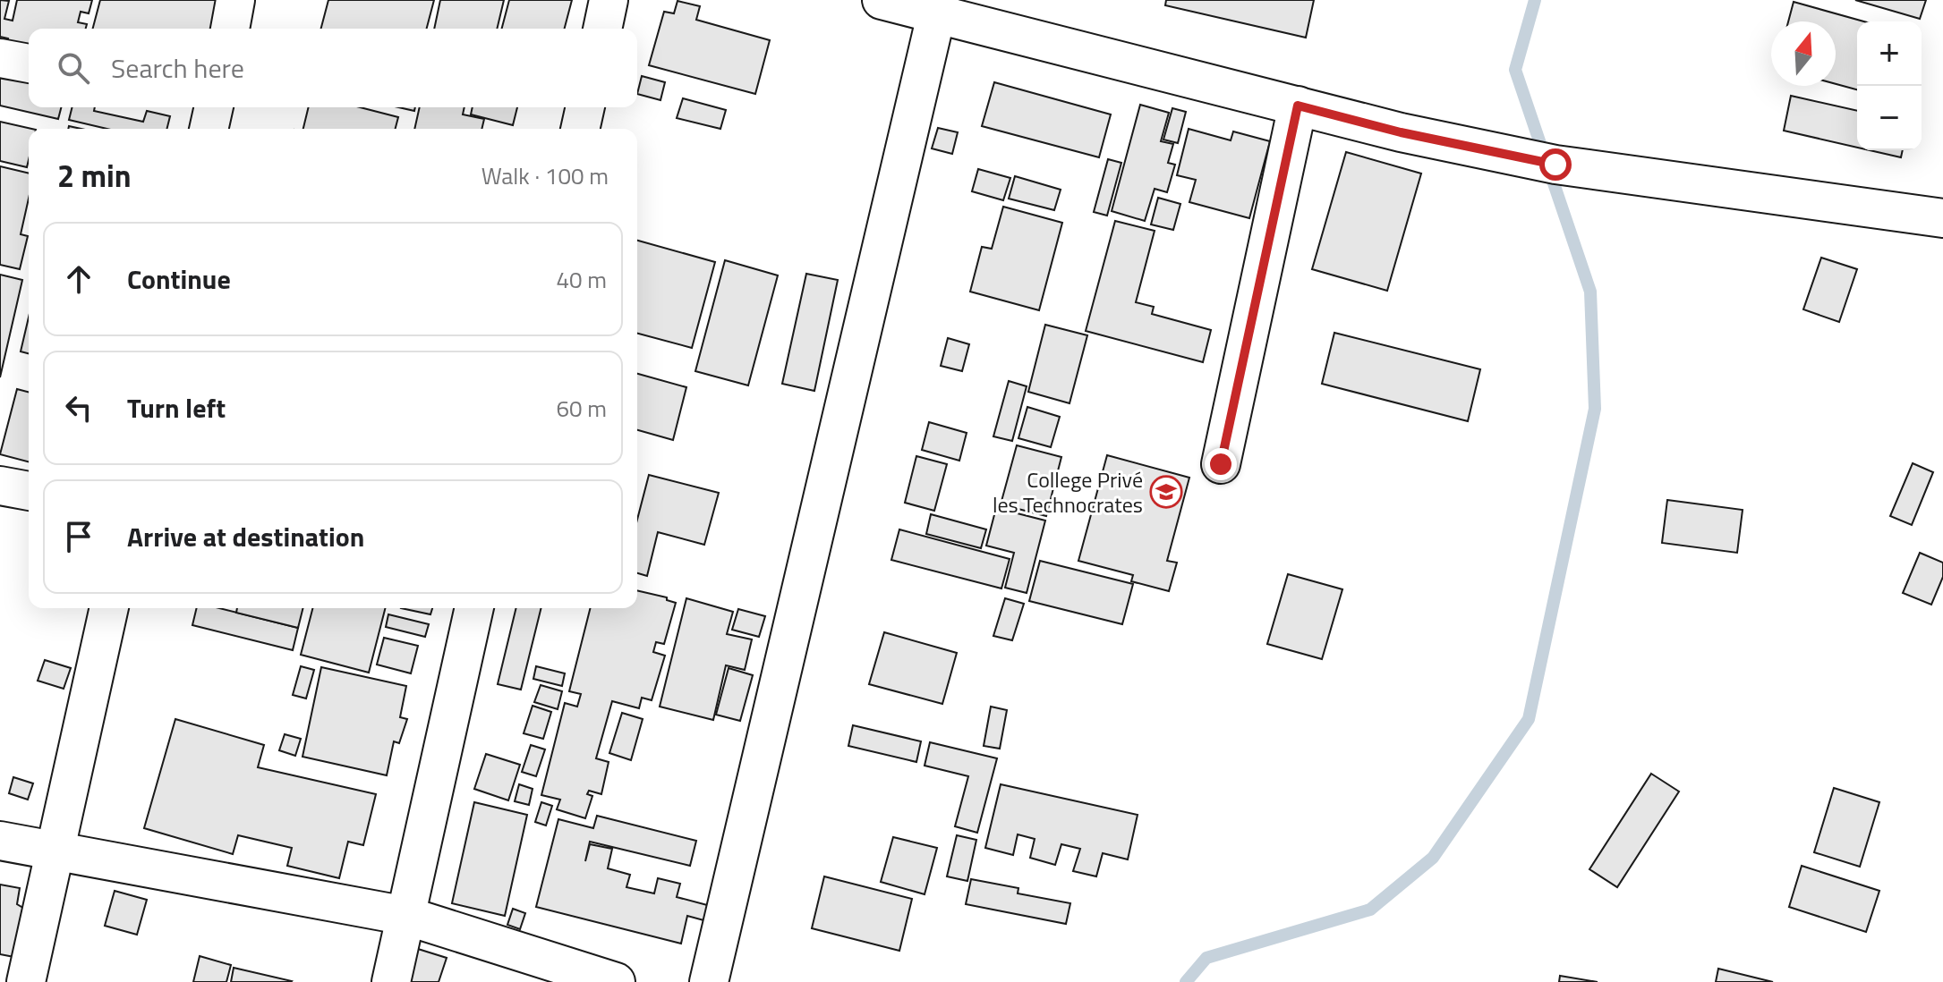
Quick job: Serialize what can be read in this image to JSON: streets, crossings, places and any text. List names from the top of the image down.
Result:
{
  "places": {
    "school or university": ["College Privé les Technocrates"]
  },
  "north": "top",
  "page": {
    "map_buttons": ["+", "−"],
    "search": "Search here",
    "heading": ["2 min", "Walk · 100 m"],
    "list": [
      ["Continue", "40 m"],
      ["Turn left", "60 m"],
      "Arrive at destination"
    ]
  }
}
